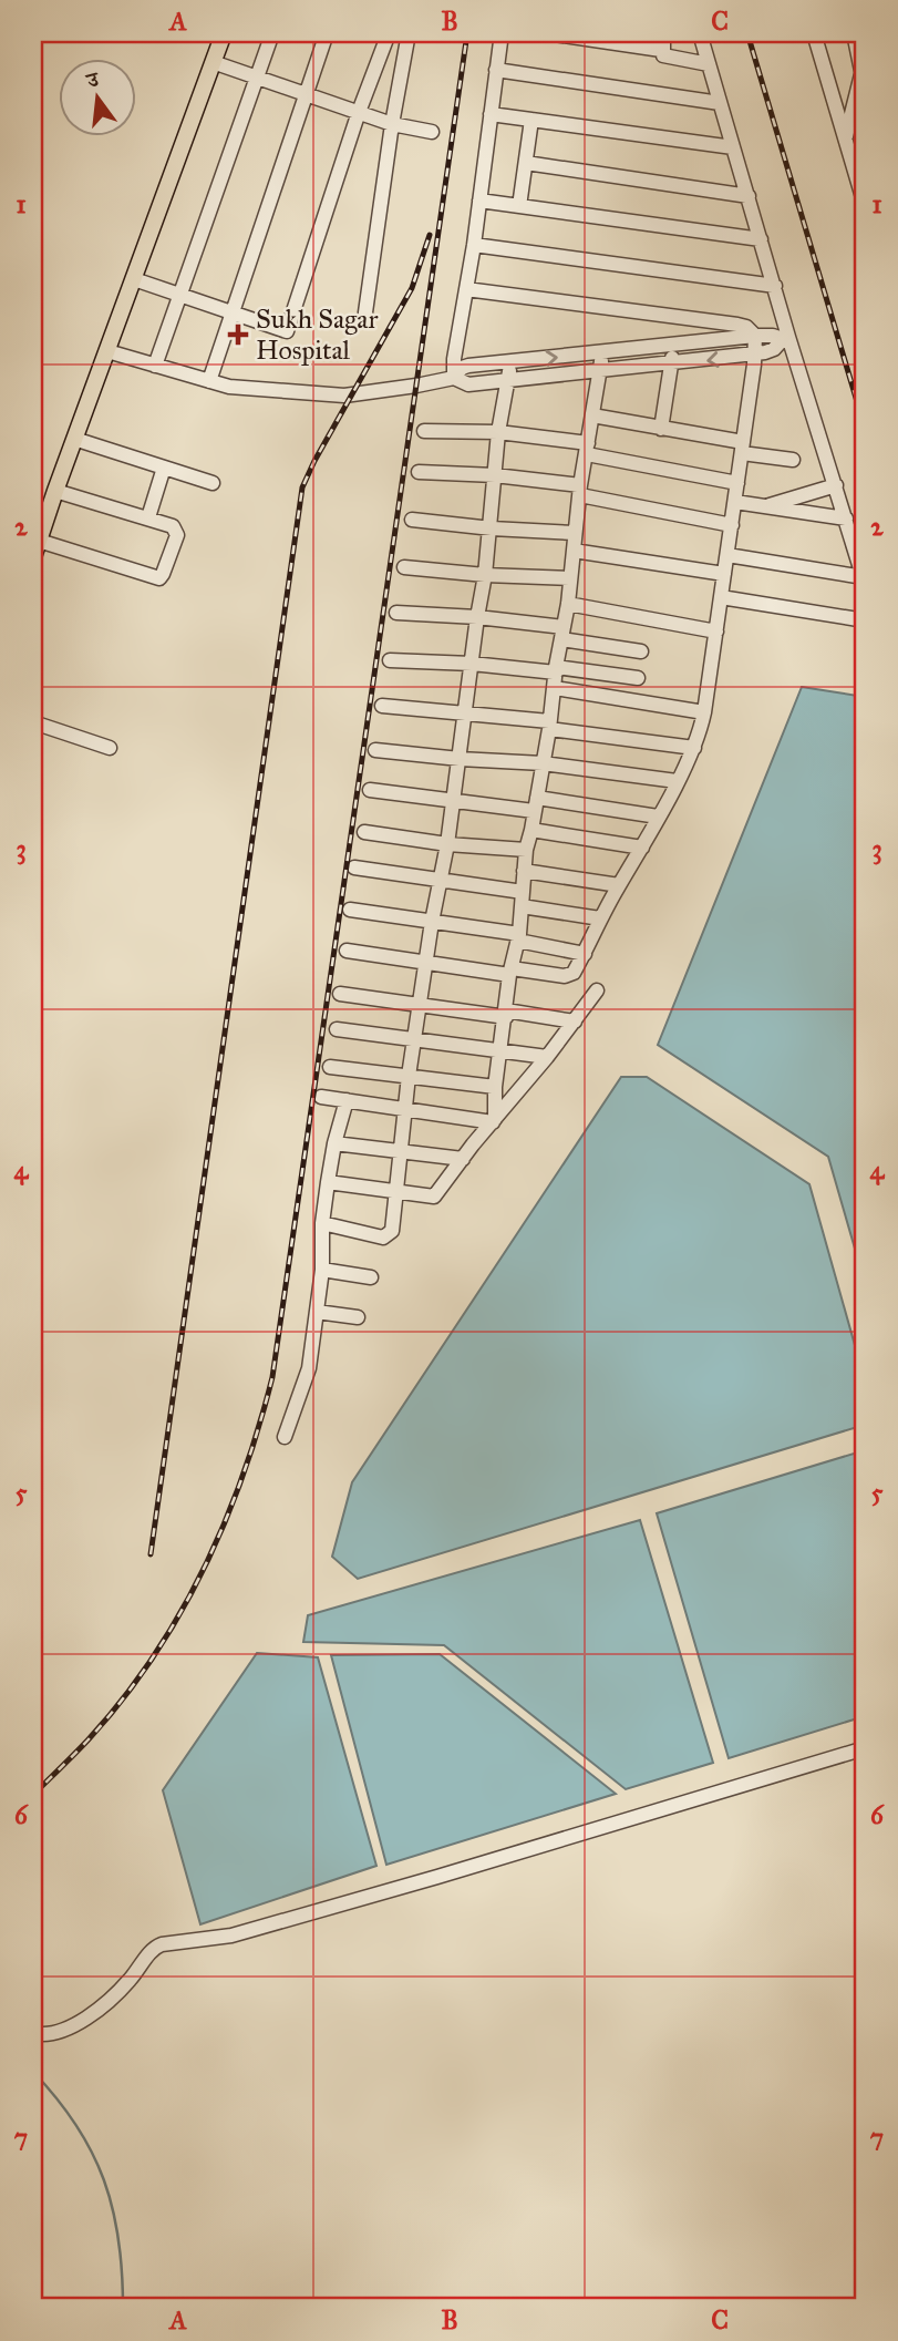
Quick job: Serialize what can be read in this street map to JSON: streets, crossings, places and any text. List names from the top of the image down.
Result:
{
  "places": {
    "health": ["Sukh Sagar Hospital"]
  },
  "north": "top",
  "grid": {
    "columns": ["A", "B", "C"],
    "rows": [
      "1",
      "2",
      "3",
      "4",
      "5",
      "6",
      "7"
    ]
  }
}
